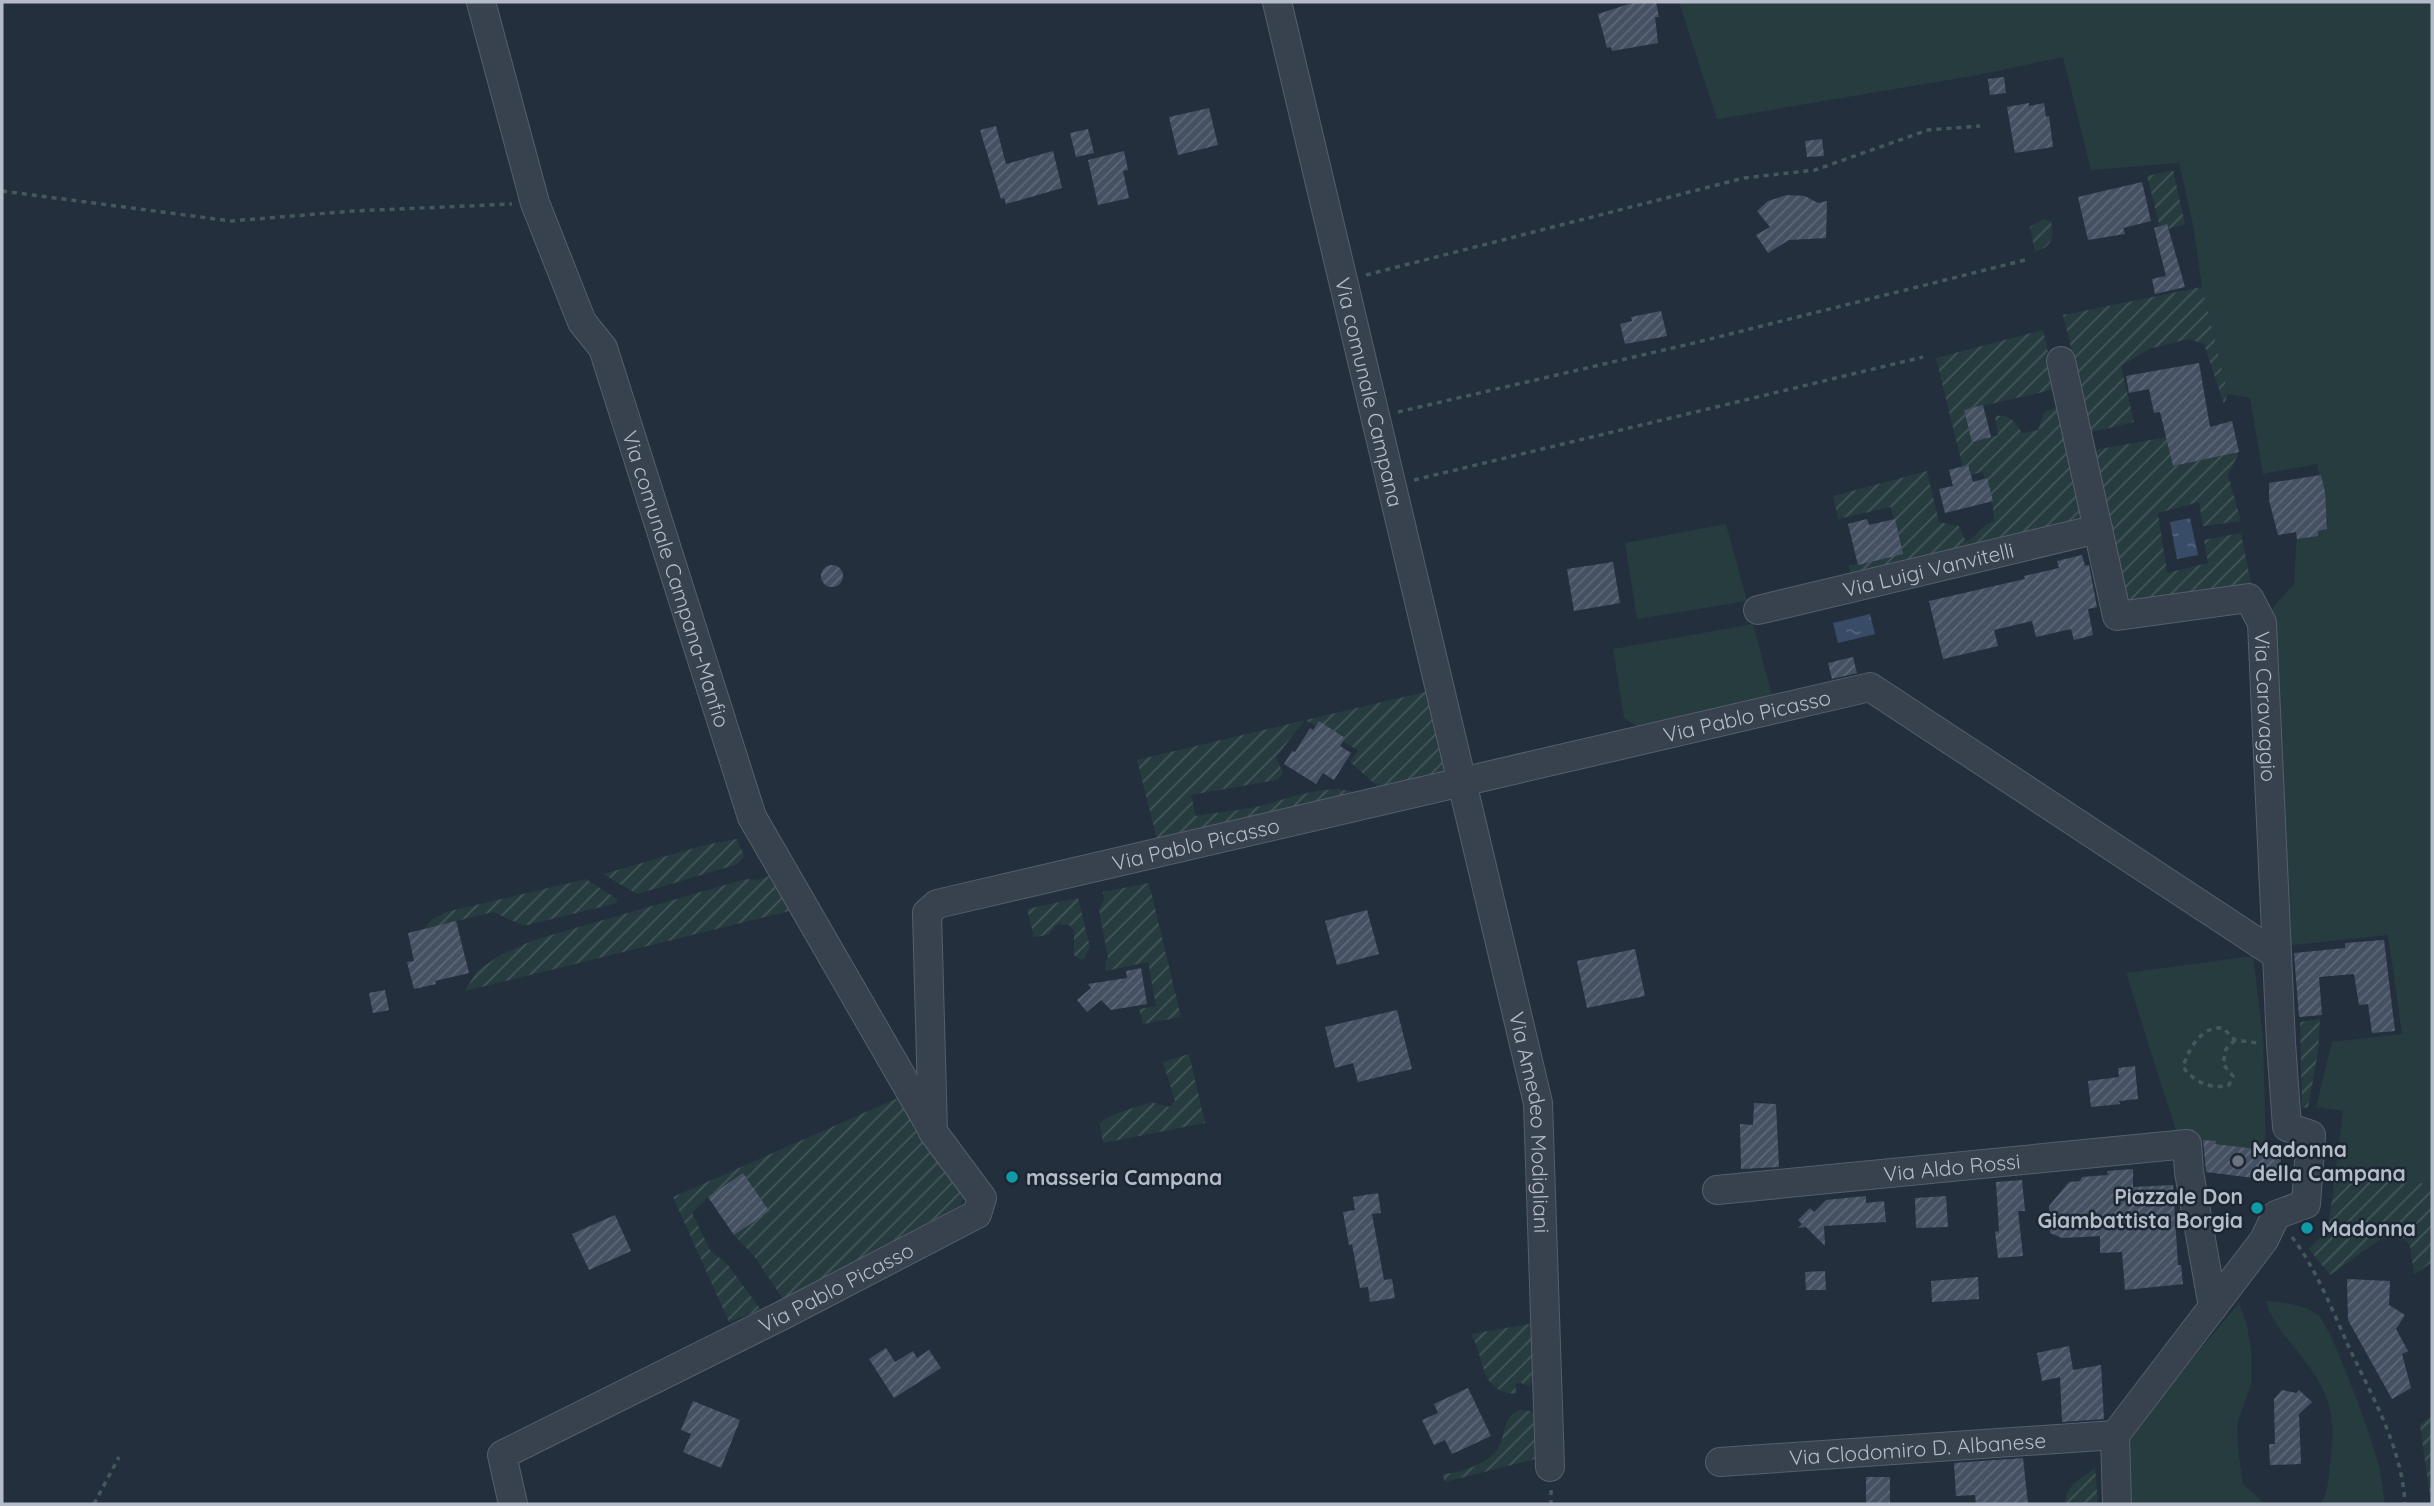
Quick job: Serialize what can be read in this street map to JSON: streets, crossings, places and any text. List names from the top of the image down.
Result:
{
  "streets": {
    "street": [
      "Via comunale Campana",
      "Via Luigi Vanvitelli",
      "Via comunale Campana-Manfio",
      "Via Caravaggio",
      "Via Pablo Picasso",
      "Via Amedeo Modigliani",
      "Via Aldo Rossi",
      "Via Clodomiro D. Albanese"
    ]
  },
  "crossings": [
    ["Via comunale Campana", "Via Pablo Picasso"],
    ["Via comunale Campana", "Via Amedeo Modigliani"],
    ["Via Luigi Vanvitelli", "Via Caravaggio"],
    ["Via comunale Campana-Manfio", "Via Pablo Picasso"],
    ["Via Caravaggio", "Via Pablo Picasso"],
    ["Via Caravaggio", "Via Aldo Rossi"],
    ["Via Pablo Picasso", "Via Amedeo Modigliani"]
  ],
  "places": [
    "Madonna della Campana",
    "masseria Campana",
    "Piazzale Don Giambattista Borgia",
    "Madonna"
  ]
}
